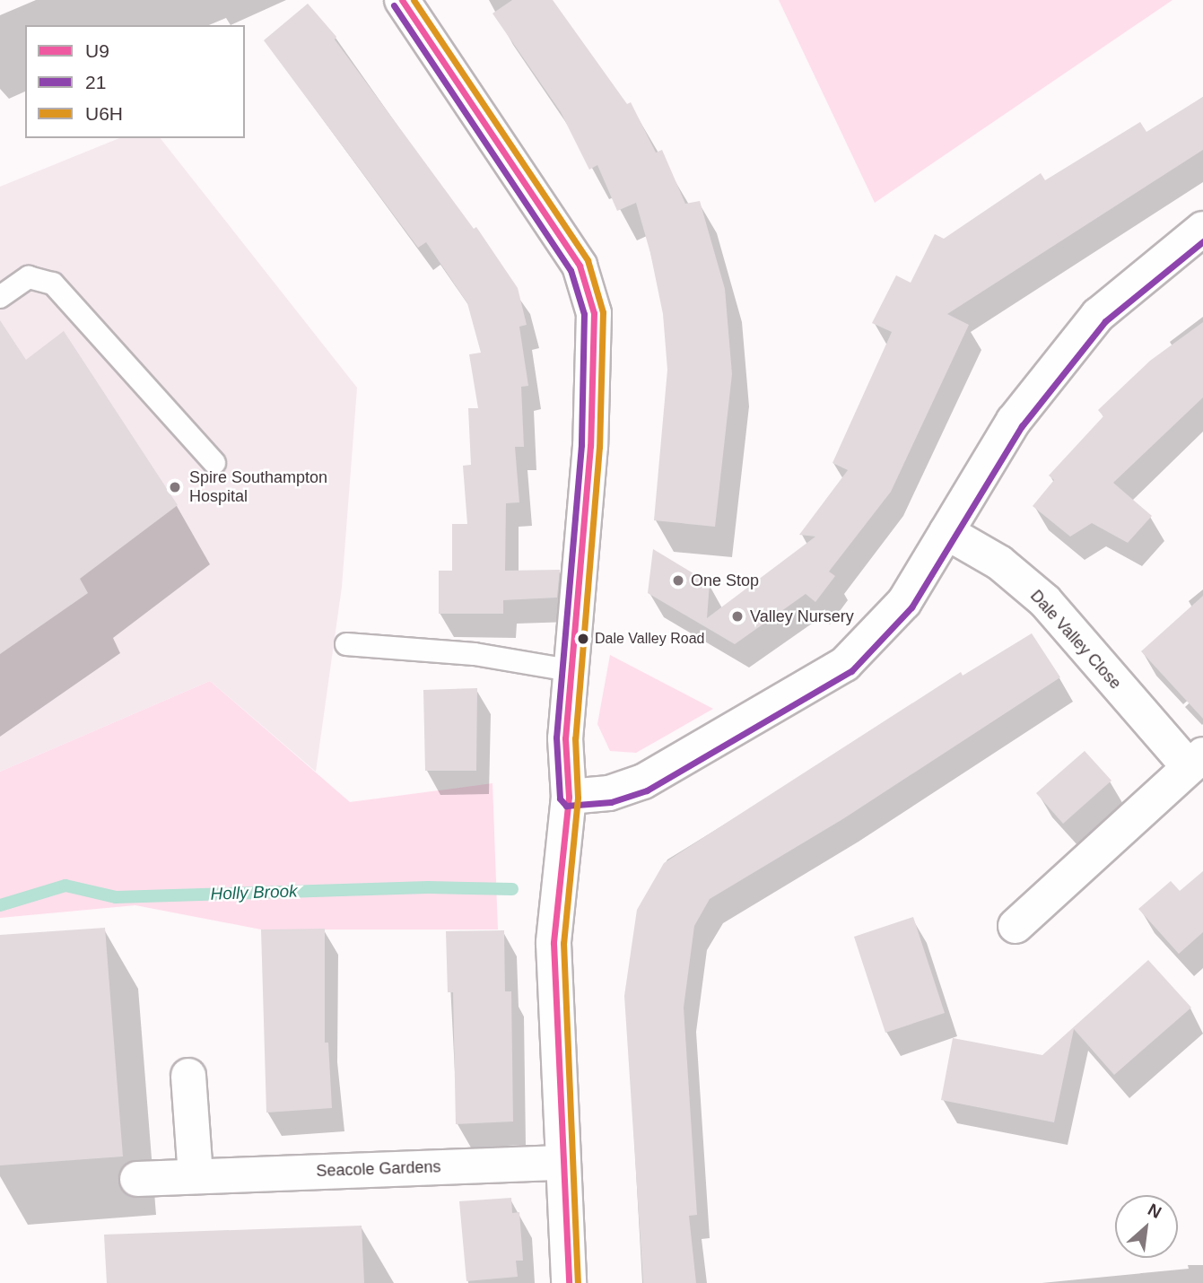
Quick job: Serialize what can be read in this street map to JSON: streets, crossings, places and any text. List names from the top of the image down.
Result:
{
  "streets": {
    "street": ["Dale Valley Close", "Seacole Gardens"]
  },
  "water": ["Holly Brook"],
  "places": [
    "Spire Southampton Hospital",
    "One Stop",
    "Valley Nursery",
    "Dale Valley Road"
  ],
  "lines": ["transit line U9", "transit line U6H", "transit line 21"],
  "legend": ["U9", "21", "U6H"],
  "north": "top right"
}
